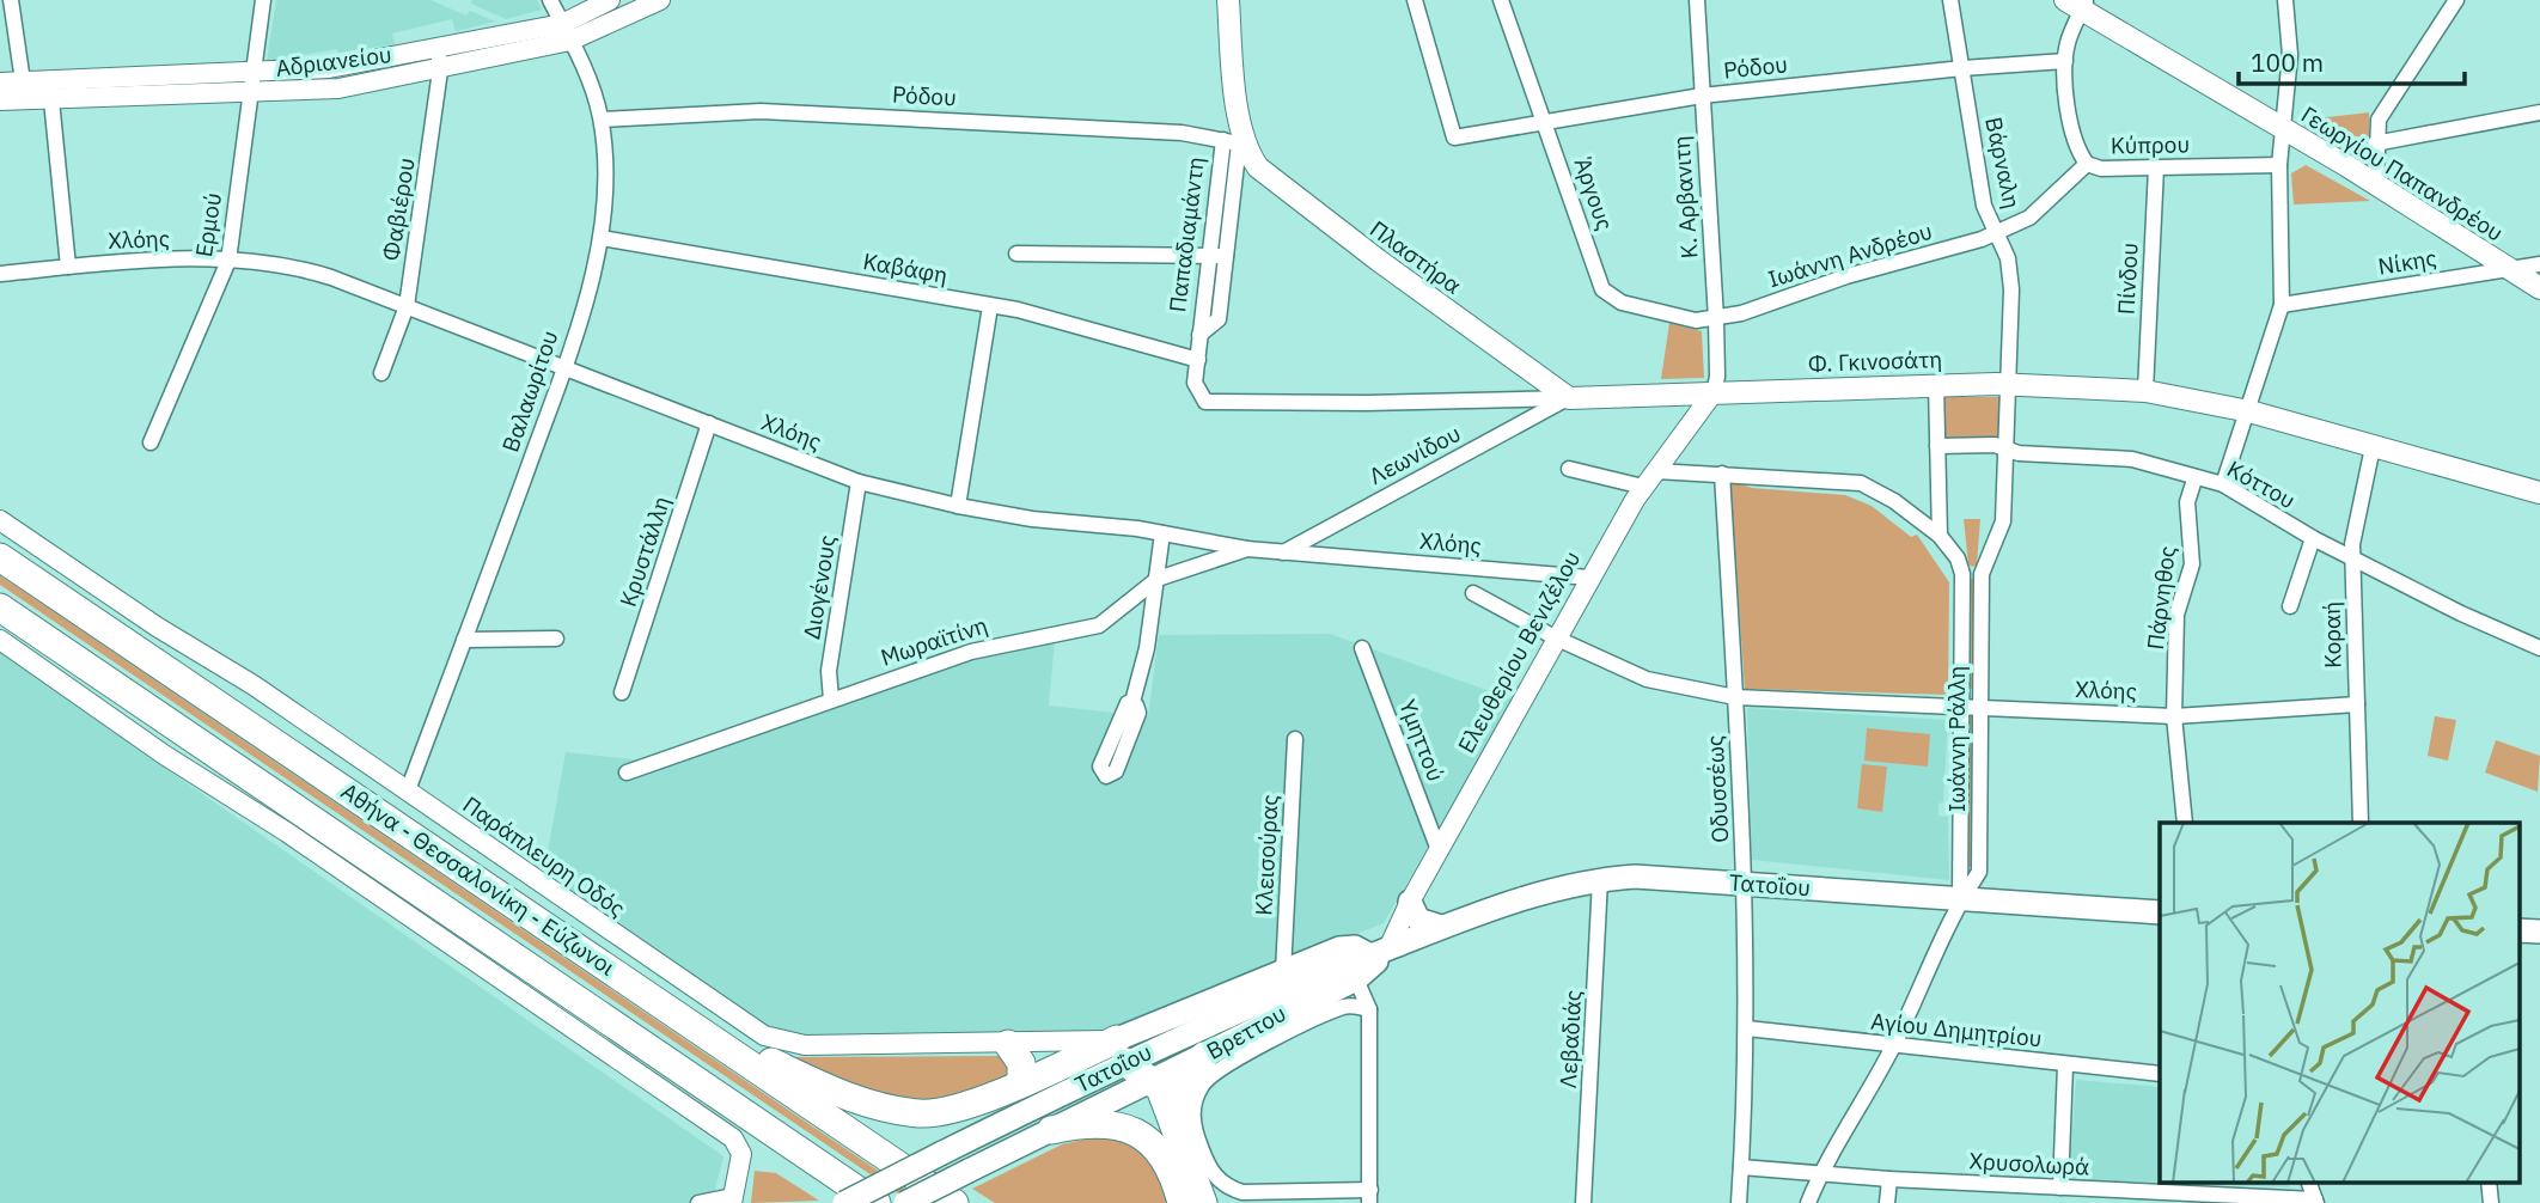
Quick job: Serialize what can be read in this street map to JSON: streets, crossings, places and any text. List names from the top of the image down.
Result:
{
  "streets": {
    "highway": ["Αθήνα - Θεσσαλονίκη - Εύζωνοι"],
    "main road": [
      "Γεωργίου Παπανδρέου",
      "Παπαδιαμάντη",
      "Πλαστήρα",
      "Φ. Γκινοσάτη",
      "Τατοΐου"
    ],
    "street": [
      "Αδριανείου",
      "Ρόδου",
      "Κύπρου",
      "Βάρναλη",
      "Άργους",
      "Κ. Αρβανιτη",
      "Φαβιέρου",
      "Ερμού",
      "Χλόης",
      "Ιωάννη Ανδρέου",
      "Νίκης",
      "Καβάφη",
      "Πίνδου",
      "Βαλαωρίτου",
      "Λεωνίδου",
      "Κόττου",
      "Κρυστάλλη",
      "Διογένους",
      "Πάρνηθος",
      "Κοραή",
      "Μωραϊτίνη",
      "Ελευθερίου Βενιζέλου",
      "Ιωάννη Ράλλη",
      "Υμηττού",
      "Οδυσσέως",
      "Κλεισούρας",
      "Παράπλευρη Οδός",
      "Αγίου Δημητρίου",
      "Βρεττου",
      "Λεβαδιάς",
      "Χρυσολωρά"
    ]
  },
  "crossings": [
    ["Αδριανείου", "Φαβιέρου"],
    ["Αδριανείου", "Ερμού"],
    ["Αδριανείου", "Βαλαωρίτου"],
    ["Ρόδου", "Βάρναλη"],
    ["Ρόδου", "Άργους"],
    ["Ρόδου", "Κ. Αρβανιτη"],
    ["Ρόδου", "Παπαδιαμάντη"],
    ["Ρόδου", "Πλαστήρα"],
    ["Ρόδου", "Βαλαωρίτου"],
    ["Κύπρου", "Βάρναλη"],
    ["Κύπρου", "Ιωάννη Ανδρέου"],
    ["Κύπρου", "Πίνδου"],
    ["Βάρναλη", "Ιωάννη Ανδρέου"],
    ["Βάρναλη", "Φ. Γκινοσάτη"],
    ["Βάρναλη", "Ιωάννη Ράλλη"],
    ["Γεωργίου Παπανδρέου", "Νίκης"],
    ["Άργους", "Κ. Αρβανιτη"],
    ["Άργους", "Ιωάννη Ανδρέου"],
    ["Κ. Αρβανιτη", "Ιωάννη Ανδρέου"],
    ["Κ. Αρβανιτη", "Φ. Γκινοσάτη"],
    ["Κ. Αρβανιτη", "Ελευθερίου Βενιζέλου"],
    ["Φαβιέρου", "Χλόης"],
    ["Ερμού", "Χλόης"],
    ["Παπαδιαμάντη", "Πλαστήρα"],
    ["Παπαδιαμάντη", "Καβάφη"],
    ["Παπαδιαμάντη", "Φ. Γκινοσάτη"],
    ["Χλόης", "Βαλαωρίτου"],
    ["Χλόης", "Λεωνίδου"],
    ["Χλόης", "Κρυστάλλη"],
    ["Χλόης", "Διογένους"],
    ["Χλόης", "Πάρνηθος"],
    ["Χλόης", "Κοραή"],
    ["Χλόης", "Μωραϊτίνη"],
    ["Χλόης", "Ελευθερίου Βενιζέλου"],
    ["Χλόης", "Ιωάννη Ράλλη"],
    ["Χλόης", "Οδυσσέως"],
    ["Πλαστήρα", "Φ. Γκινοσάτη"],
    ["Πλαστήρα", "Λεωνίδου"],
    ["Καβάφη", "Βαλαωρίτου"],
    ["Πίνδου", "Φ. Γκινοσάτη"],
    ["Φ. Γκινοσάτη", "Λεωνίδου"],
    ["Φ. Γκινοσάτη", "Κοραή"],
    ["Φ. Γκινοσάτη", "Ελευθερίου Βενιζέλου"],
    ["Φ. Γκινοσάτη", "Ιωάννη Ράλλη"],
    ["Βαλαωρίτου", "Παράπλευρη Οδός"],
    ["Κόττου", "Πάρνηθος"],
    ["Κόττου", "Κοραή"],
    ["Κόττου", "Ιωάννη Ράλλη"],
    ["Διογένους", "Μωραϊτίνη"],
    ["Ελευθερίου Βενιζέλου", "Υμηττού"],
    ["Ελευθερίου Βενιζέλου", "Τατοΐου"],
    ["Ιωάννη Ράλλη", "Τατοΐου"],
    ["Ιωάννη Ράλλη", "Αγίου Δημητρίου"],
    ["Ιωάννη Ράλλη", "Χρυσολωρά"],
    ["Οδυσσέως", "Τατοΐου"],
    ["Οδυσσέως", "Αγίου Δημητρίου"],
    ["Οδυσσέως", "Χρυσολωρά"],
    ["Παράπλευρη Οδός", "Τατοΐου"],
    ["Τατοΐου", "Λεβαδιάς"]
  ],
  "scale_bar": "100 m"
}
